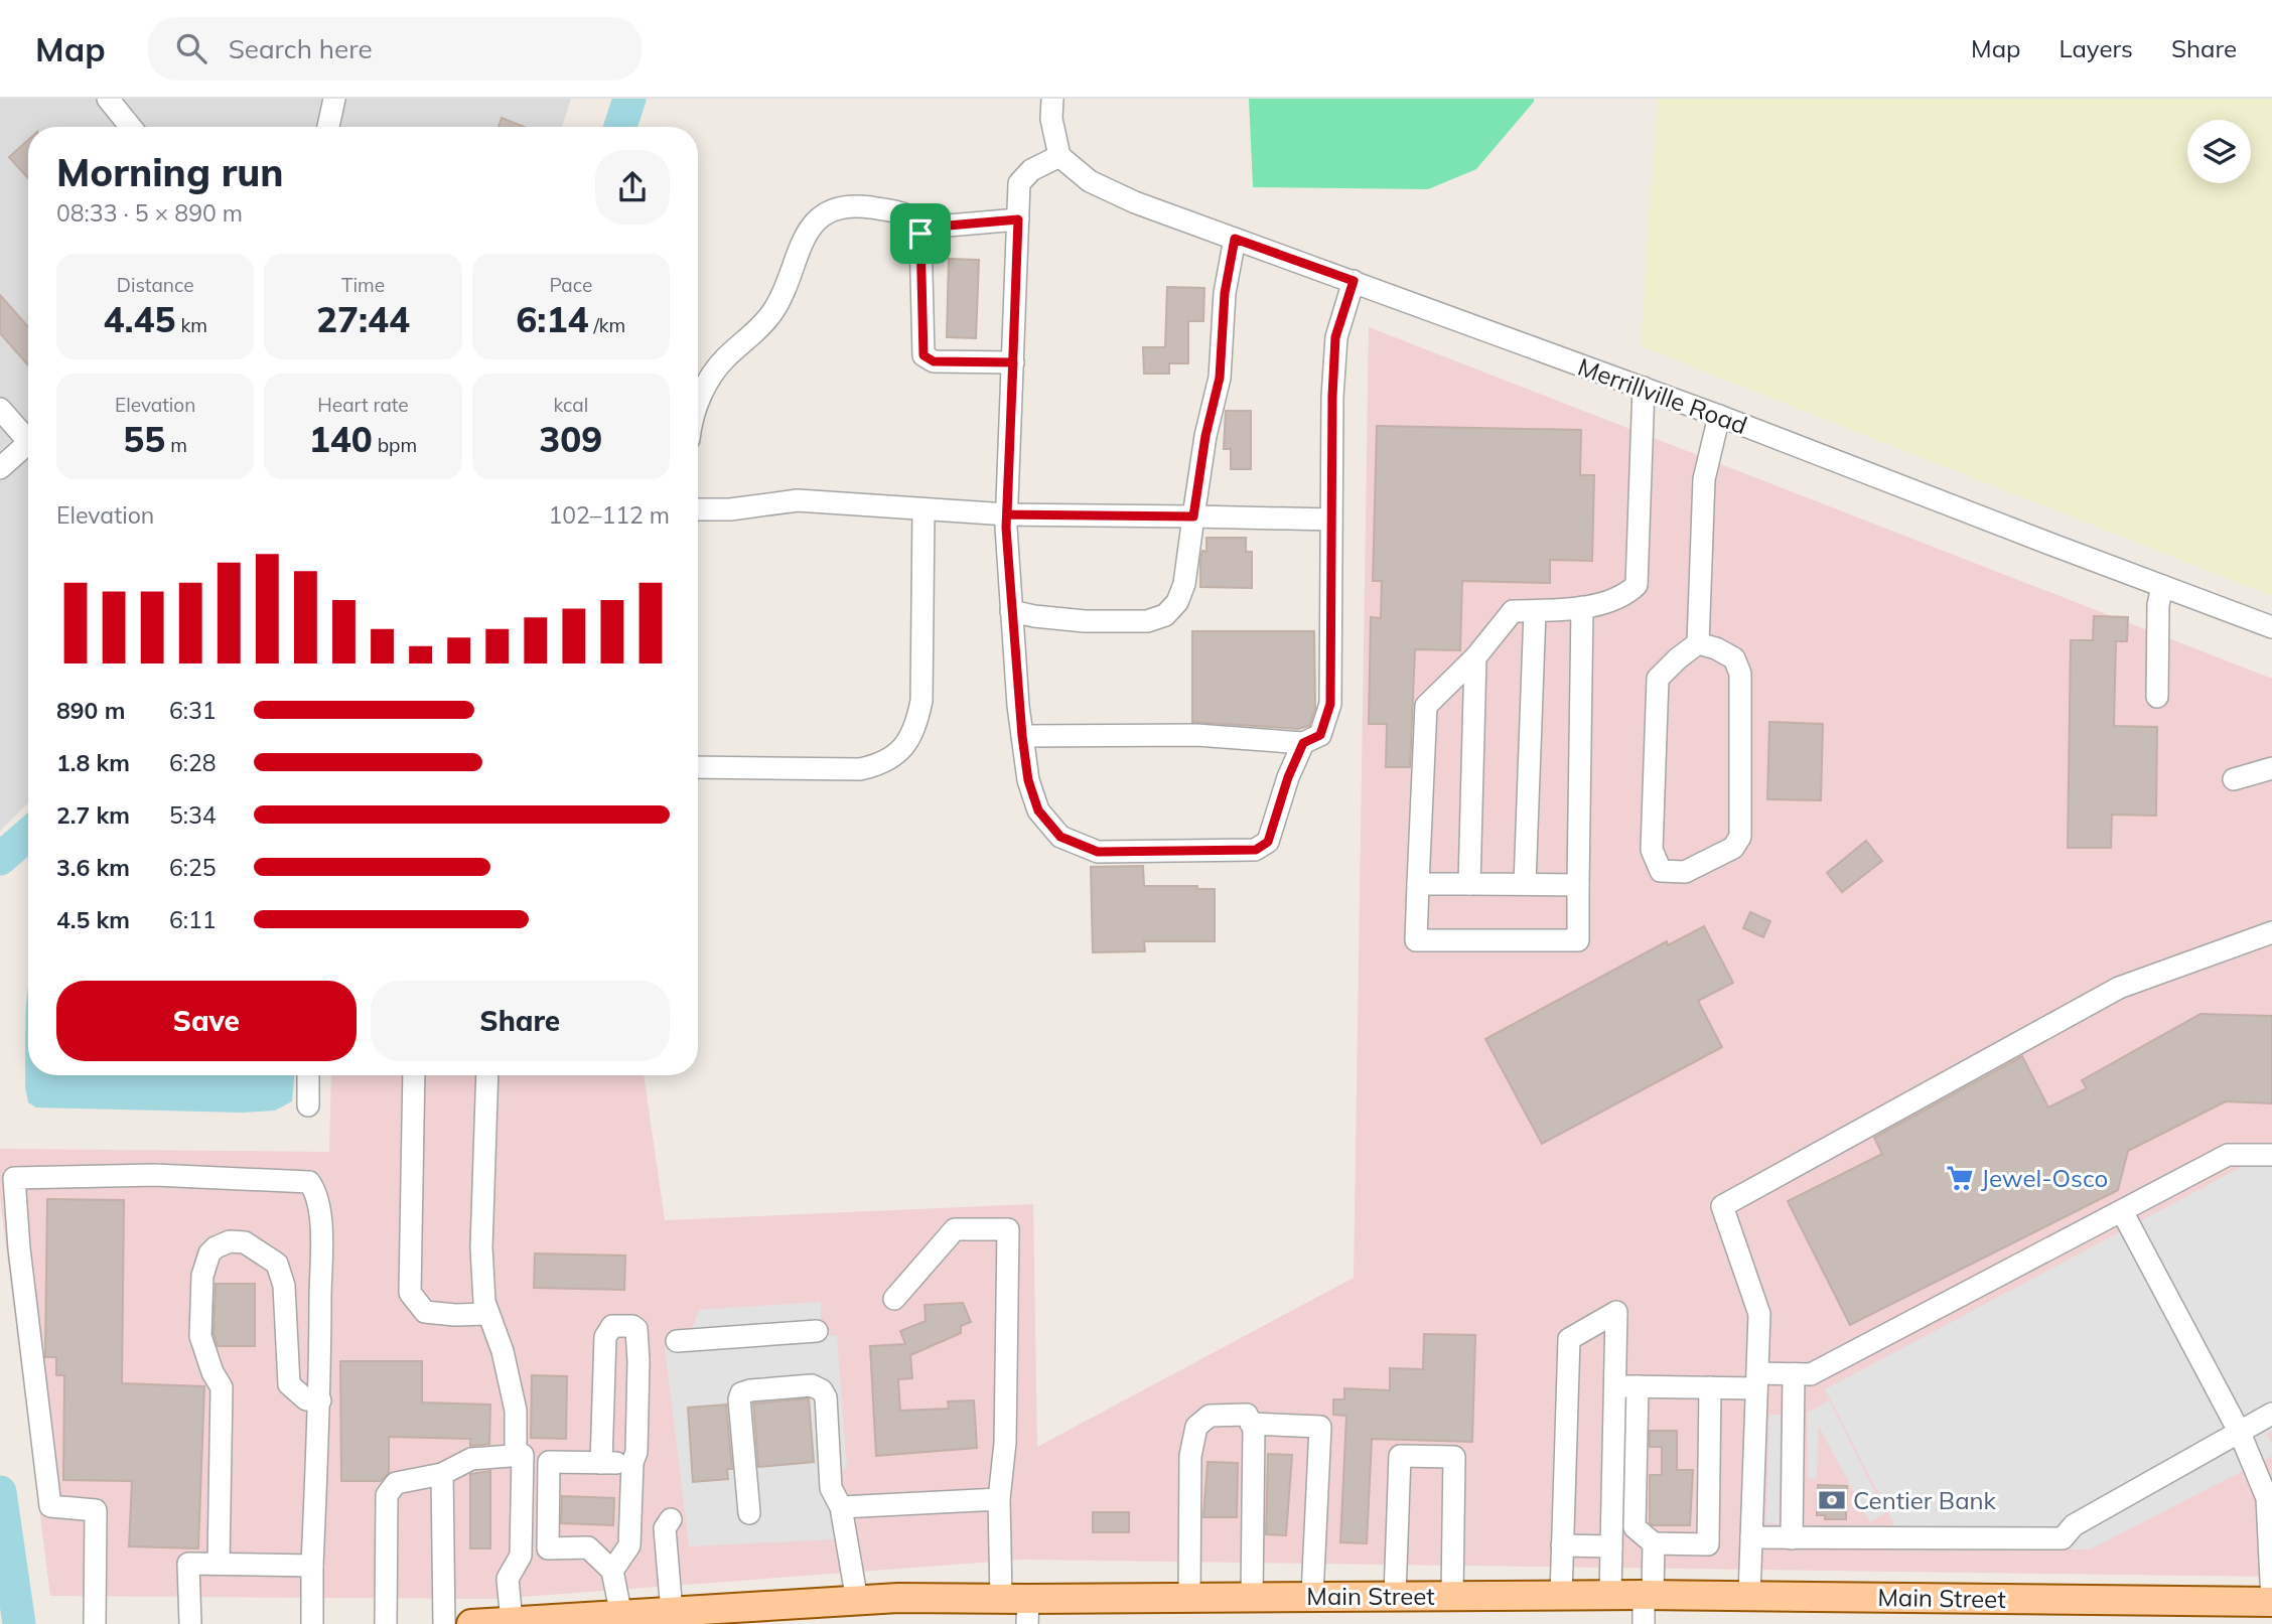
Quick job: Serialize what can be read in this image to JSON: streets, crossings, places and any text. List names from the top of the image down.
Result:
{
  "streets": {
    "main road": ["Main Street"],
    "street": ["Merrillville Road"]
  },
  "places": {
    "supermarket": ["Jewel-Osco"],
    "bank": ["Centier Bank"]
  },
  "page": {
    "header": "Map",
    "search": "Search here",
    "nav": ["Map", "Layers", "Share"],
    "heading": ["Morning run", "08:33 · 5 × 890 m"],
    "stats": [
      ["Distance", "4.45 km"],
      ["Time", "27:44"],
      ["Pace", "6:14 /km"],
      ["Elevation", "55 m"],
      ["Heart rate", "140 bpm"],
      ["kcal", "309"]
    ],
    "chart": ["Elevation", "102–112 m"],
    "list": [
      {
        "name": "890 m",
        "note": "6:31"
      },
      {
        "name": "1.8 km",
        "note": "6:28"
      },
      {
        "name": "2.7 km",
        "note": "5:34"
      },
      {
        "name": "3.6 km",
        "note": "6:25"
      },
      {
        "name": "4.5 km",
        "note": "6:11"
      }
    ],
    "buttons": ["Save", "Share"]
  }
}
